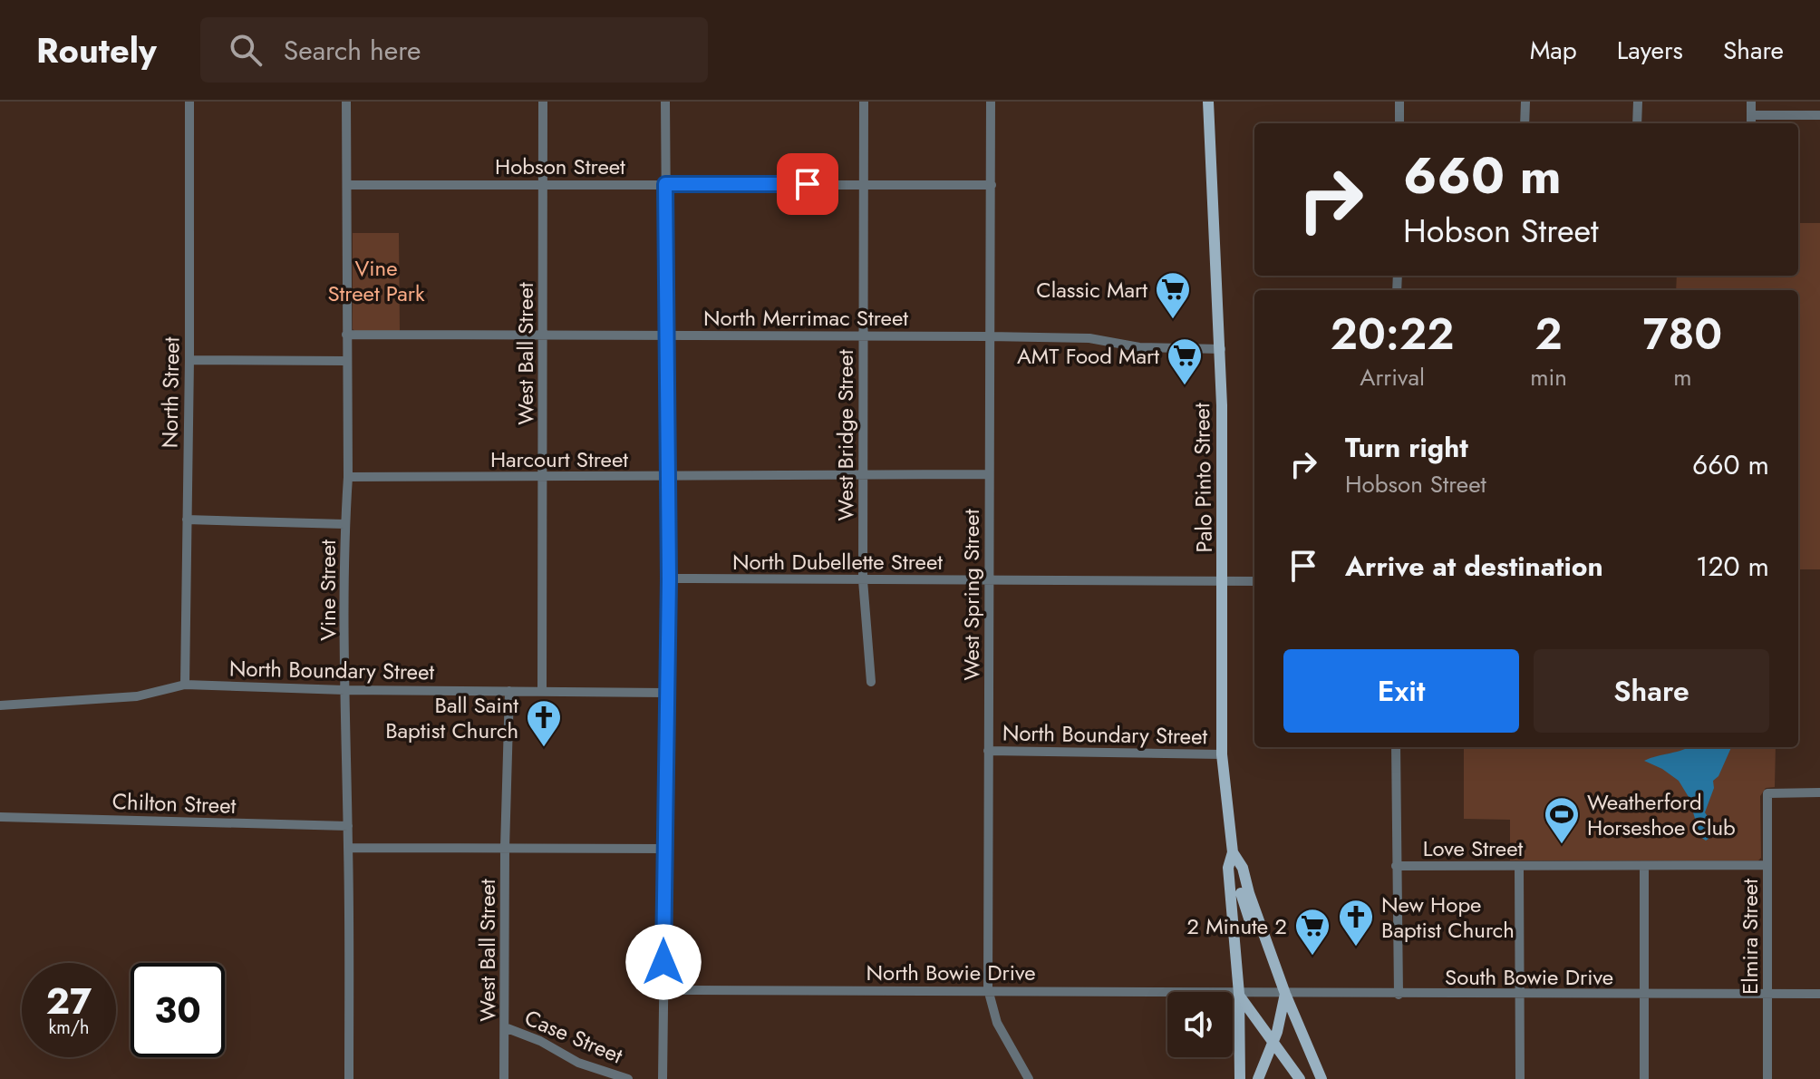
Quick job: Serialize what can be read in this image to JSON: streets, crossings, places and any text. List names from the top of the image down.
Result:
{
  "streets": {
    "main road": ["Palo Pinto Street"],
    "street": [
      "Hobson Street",
      "North Merrimac Street",
      "West Ball Street",
      "North Street",
      "West Bridge Street",
      "Harcourt Street",
      "North Dubellette Street",
      "Vine Street",
      "West Spring Street",
      "North Boundary Street",
      "Chilton Street",
      "Love Street",
      "Elmira Street",
      "North Bowie Drive",
      "South Bowie Drive",
      "Case Street"
    ]
  },
  "crossings": [
    ["Hobson Street", "West Ball Street"],
    ["Hobson Street", "West Bridge Street"],
    ["Hobson Street", "Vine Street"],
    ["Hobson Street", "West Spring Street"],
    ["North Merrimac Street", "West Ball Street"],
    ["North Merrimac Street", "West Bridge Street"],
    ["North Merrimac Street", "Palo Pinto Street"],
    ["North Merrimac Street", "Vine Street"],
    ["North Merrimac Street", "West Spring Street"],
    ["West Ball Street", "Harcourt Street"],
    ["West Ball Street", "North Boundary Street"],
    ["West Ball Street", "Case Street"],
    ["North Street", "North Boundary Street"],
    ["West Bridge Street", "Harcourt Street"],
    ["West Bridge Street", "North Dubellette Street"],
    ["Harcourt Street", "Vine Street"],
    ["Harcourt Street", "West Spring Street"],
    ["Palo Pinto Street", "North Dubellette Street"],
    ["Palo Pinto Street", "North Boundary Street"],
    ["Palo Pinto Street", "North Bowie Drive"],
    ["Palo Pinto Street", "South Bowie Drive"],
    ["North Dubellette Street", "West Spring Street"],
    ["Vine Street", "North Boundary Street"],
    ["Vine Street", "Chilton Street"],
    ["West Spring Street", "North Boundary Street"],
    ["West Spring Street", "North Bowie Drive"],
    ["Love Street", "Elmira Street"],
    ["Elmira Street", "South Bowie Drive"],
    ["North Bowie Drive", "South Bowie Drive"]
  ],
  "parks": ["Vine Street Park"],
  "places": {
    "supermarket": ["Classic Mart", "AMT Food Mart", "2 Minute 2"],
    "church": ["Ball Saint Baptist Church", "New Hope Baptist Church"],
    "sports": ["Weatherford Horseshoe Club"]
  },
  "page": {
    "header": "Routely",
    "search": "Search here",
    "nav": ["Map", "Layers", "Share"],
    "turn": ["660 m", "Hobson Street"],
    "eta": [
      "20:22",
      "Arrival",
      "2",
      "min",
      "780",
      "m"
    ],
    "list": [
      {
        "name": "Turn right",
        "note": "Hobson Street",
        "value": "660 m"
      },
      {
        "name": "Arrive at destination",
        "value": "120 m"
      }
    ],
    "buttons": ["Exit", "Share"],
    "speed": "27 km/h",
    "limit": "30"
  }
}
